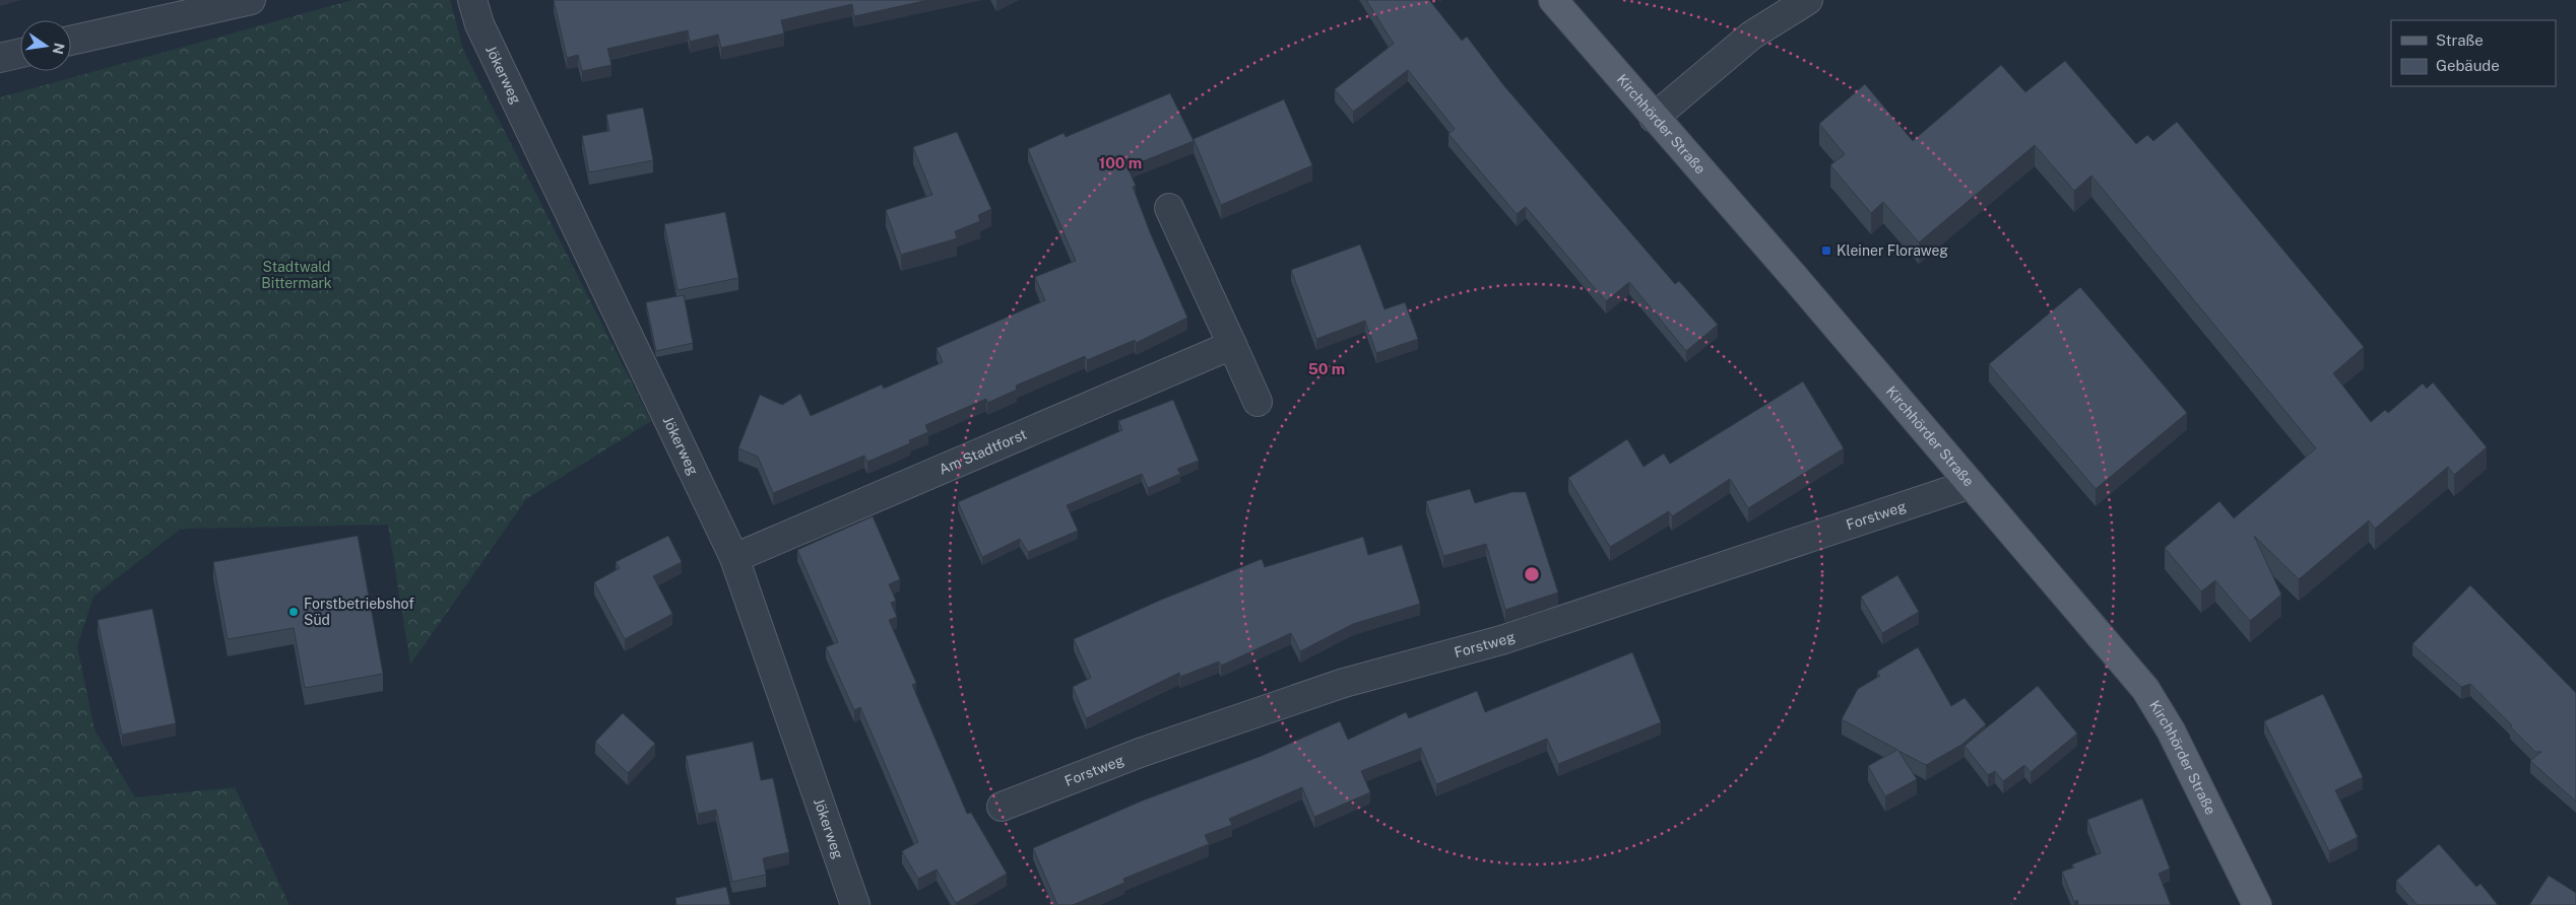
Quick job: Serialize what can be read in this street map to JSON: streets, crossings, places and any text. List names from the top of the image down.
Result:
{
  "streets": {
    "main road": ["Kirchhörder Straße"],
    "street": ["Jökerweg", "Am Stadtforst", "Forstweg"]
  },
  "crossings": [
    ["Jökerweg", "Am Stadtforst"],
    ["Kirchhörder Straße", "Forstweg"]
  ],
  "parks": ["Stadtwald Bittermark"],
  "places": {
    "transit": ["Kleiner Floraweg"],
    "other": ["Forstbetriebshof Süd"]
  },
  "legend": ["Straße", "Gebäude"],
  "north": "right",
  "rings": ["100 m", "50 m"]
}
